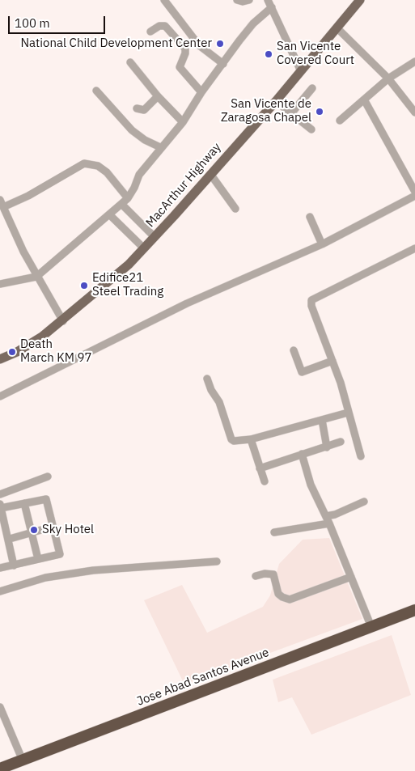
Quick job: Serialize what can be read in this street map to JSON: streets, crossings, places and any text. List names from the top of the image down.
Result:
{
  "streets": {
    "highway": ["Jose Abad Santos Avenue"],
    "main road": ["MacArthur Highway"]
  },
  "places": [
    "National Child Development Center",
    "San Vicente Covered Court",
    "San Vicente de Zaragosa Chapel",
    "Edifice21 Steel Trading",
    "Death March KM 97",
    "Sky Hotel"
  ],
  "scale_bar": "100 m"
}
